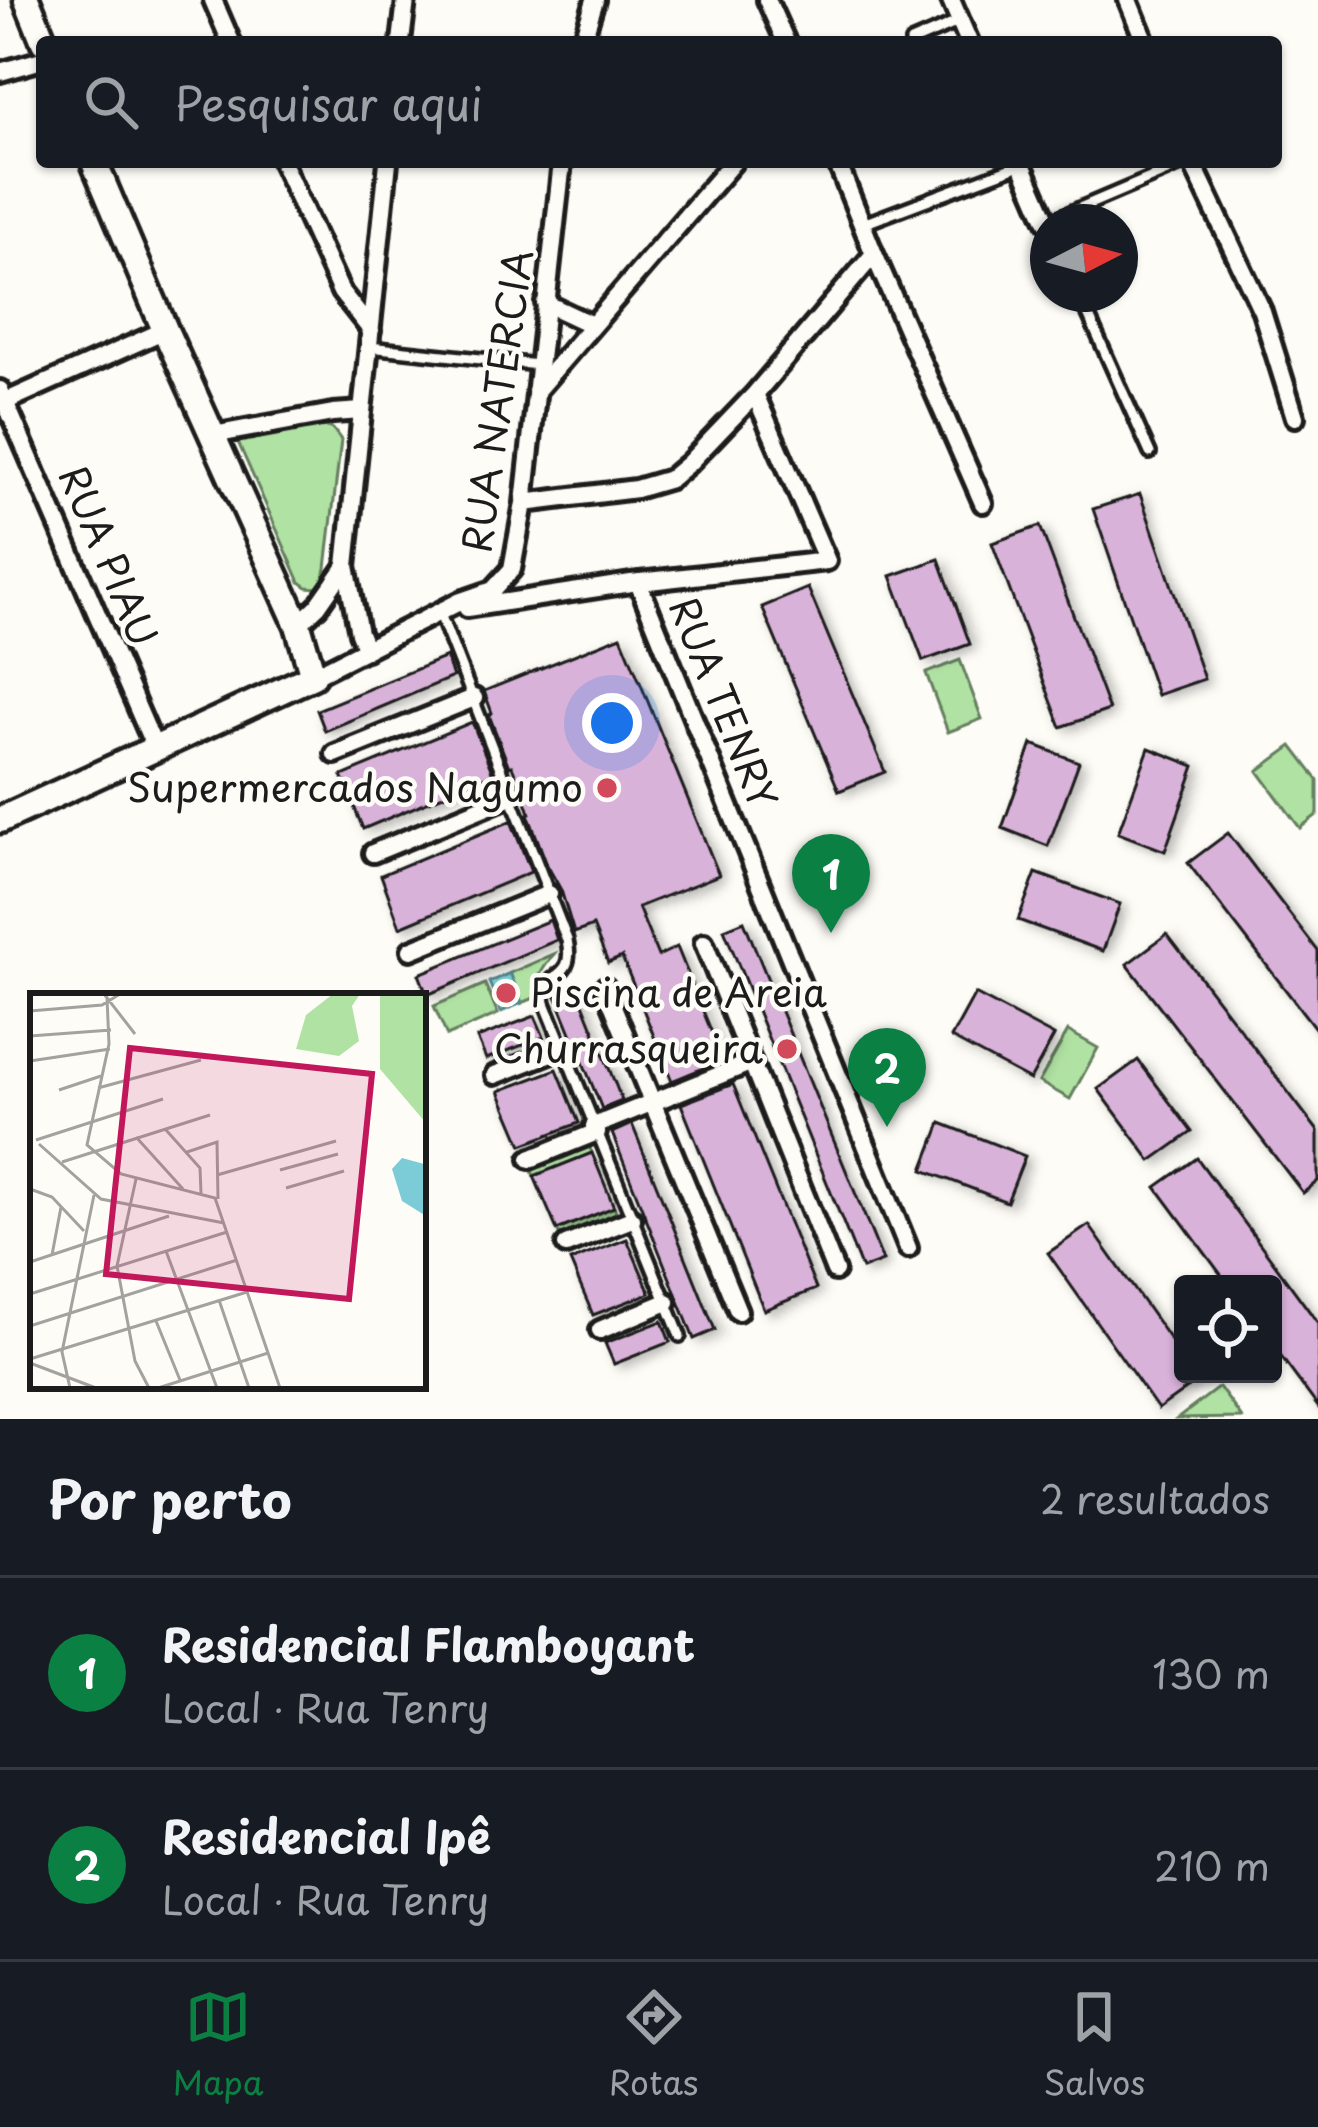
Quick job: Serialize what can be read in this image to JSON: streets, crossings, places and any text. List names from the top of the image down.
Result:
{
  "streets": {
    "street": ["RUA NATERCIA", "RUA PIAU", "RUA TENRY"]
  },
  "places": ["Supermercados Nagumo", "Piscina de Areia", "Churrasqueira"],
  "north": "right",
  "page": {
    "search": "Pesquisar aqui",
    "pins": ["1", "2"],
    "heading": ["Por perto", "2 resultados"],
    "list": [
      {
        "mark": "1",
        "name": "Residencial Flamboyant",
        "note": "Local · Rua Tenry",
        "value": "130 m"
      },
      {
        "mark": "2",
        "name": "Residencial Ipê",
        "note": "Local · Rua Tenry",
        "value": "210 m"
      }
    ],
    "nav": ["Mapa", "Rotas", "Salvos"]
  }
}
